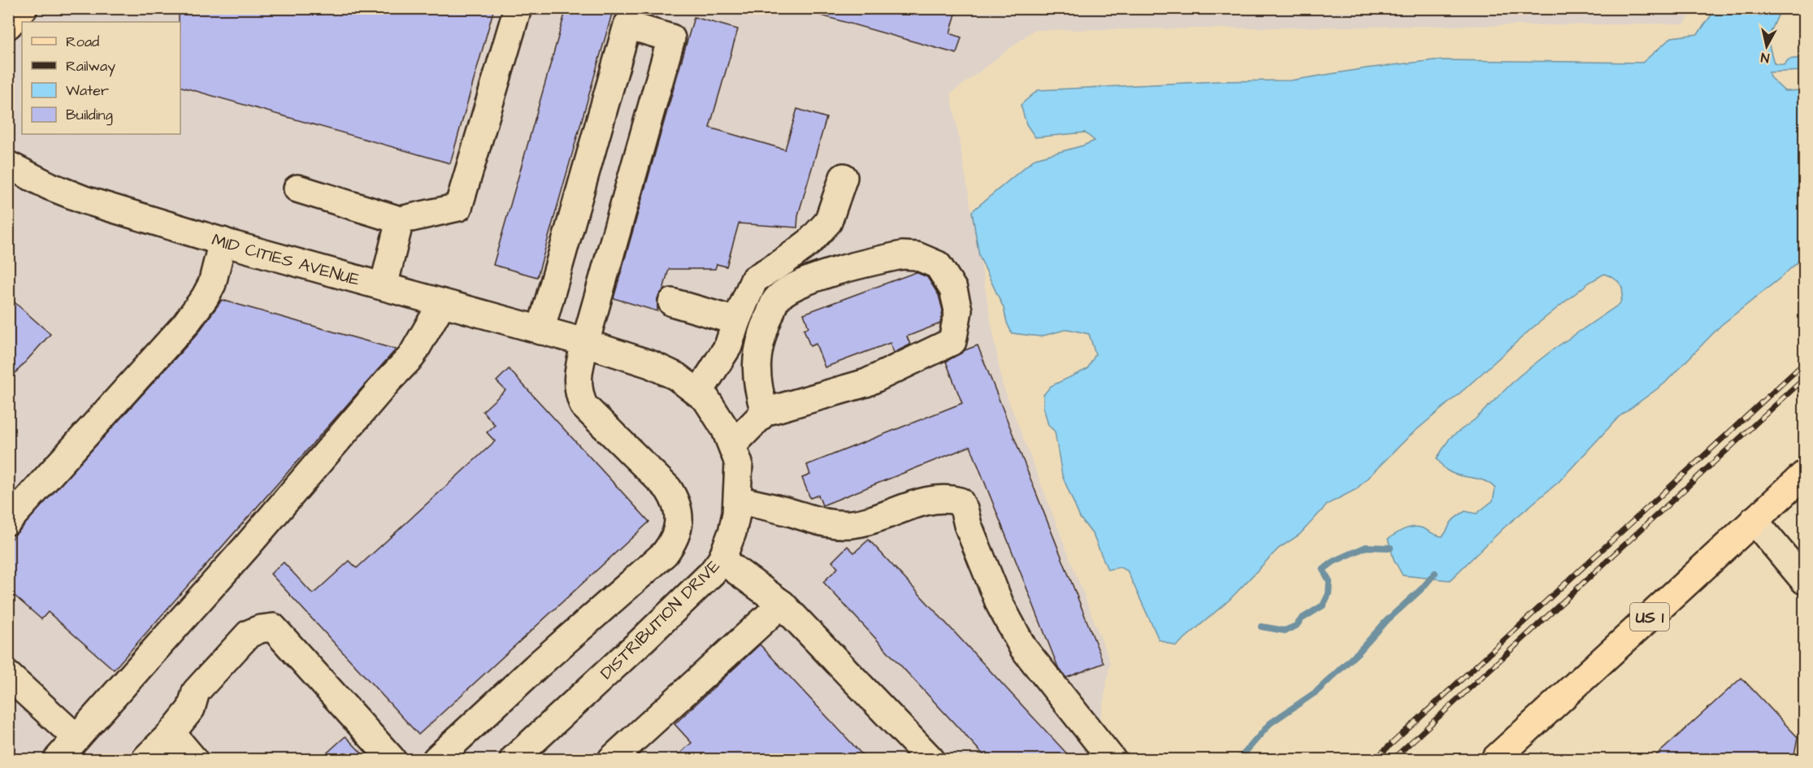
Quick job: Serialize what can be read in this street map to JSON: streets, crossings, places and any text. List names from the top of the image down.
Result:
{
  "streets": {
    "main road": ["US 1"],
    "street": ["MID CITIES AVENUE", "DISTRIBUTION DRIVE"]
  },
  "crossings": [
    ["MID CITIES AVENUE", "DISTRIBUTION DRIVE"]
  ],
  "legend": [
    "Road",
    "Railway",
    "Water",
    "Building"
  ],
  "north": "bottom"
}
